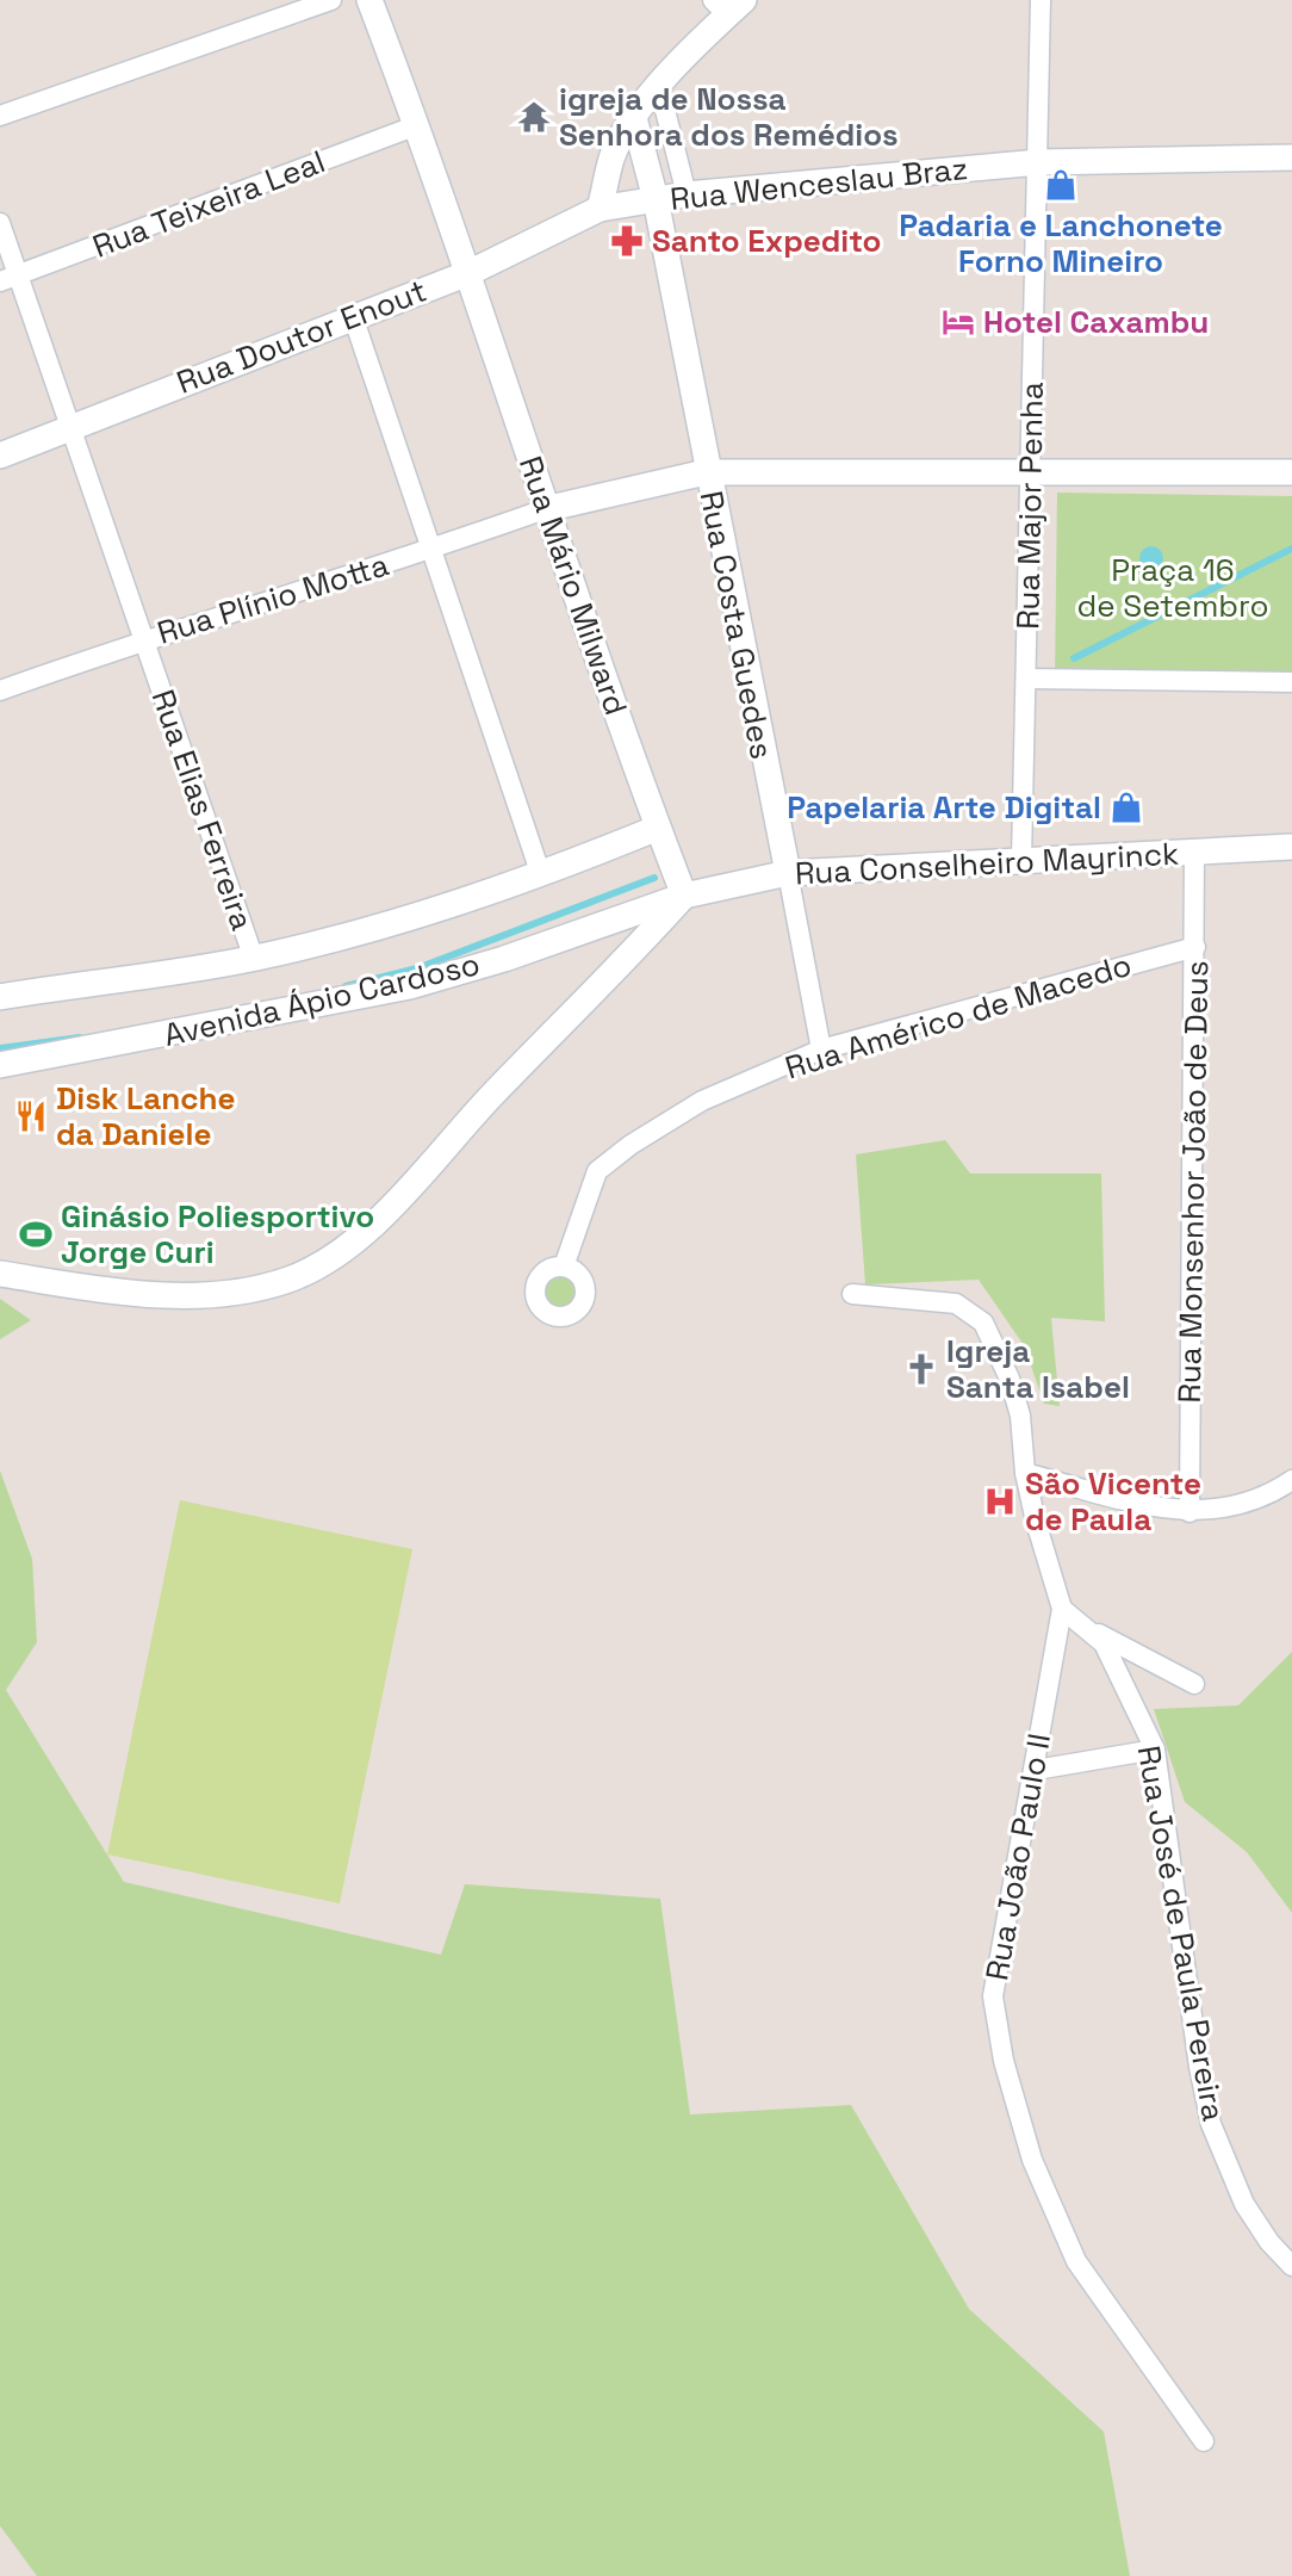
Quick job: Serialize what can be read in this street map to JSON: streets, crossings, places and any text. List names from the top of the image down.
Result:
{
  "streets": {
    "street": [
      "Rua Wenceslau Braz",
      "Rua Teixeira Leal",
      "Rua Doutor Enout",
      "Rua Major Penha",
      "Rua Mário Milward",
      "Rua Plínio Motta",
      "Rua Costa Guedes",
      "Rua Elias Ferreira",
      "Rua Conselheiro Mayrinck",
      "Avenida Ápio Cardoso",
      "Rua Américo de Macedo",
      "Rua Monsenhor João de Deus",
      "Rua João Paulo II",
      "Rua José de Paula Pereira"
    ]
  },
  "crossings": [
    ["Rua Wenceslau Braz", "Rua Doutor Enout"],
    ["Rua Wenceslau Braz", "Rua Major Penha"],
    ["Rua Wenceslau Braz", "Rua Costa Guedes"],
    ["Rua Teixeira Leal", "Rua Mário Milward"],
    ["Rua Teixeira Leal", "Rua Elias Ferreira"],
    ["Rua Doutor Enout", "Rua Mário Milward"],
    ["Rua Doutor Enout", "Rua Elias Ferreira"],
    ["Rua Major Penha", "Rua Conselheiro Mayrinck"],
    ["Rua Mário Milward", "Rua Plínio Motta"],
    ["Rua Mário Milward", "Rua Conselheiro Mayrinck"],
    ["Rua Mário Milward", "Avenida Ápio Cardoso"],
    ["Rua Plínio Motta", "Rua Elias Ferreira"],
    ["Rua Costa Guedes", "Rua Conselheiro Mayrinck"],
    ["Rua Costa Guedes", "Rua Américo de Macedo"],
    ["Rua Elias Ferreira", "Avenida Ápio Cardoso"],
    ["Rua Conselheiro Mayrinck", "Avenida Ápio Cardoso"],
    ["Rua Conselheiro Mayrinck", "Rua Monsenhor João de Deus"],
    ["Rua Américo de Macedo", "Rua Monsenhor João de Deus"],
    ["Rua João Paulo II", "Rua José de Paula Pereira"]
  ],
  "parks": ["Praça 16 de Setembro"],
  "places": {
    "temple": ["igreja de Nossa Senhora dos Remédios"],
    "shop": ["Padaria e Lanchonete Forno Mineiro", "Papelaria Arte Digital"],
    "pharmacy": ["Santo Expedito"],
    "hotel": ["Hotel Caxambu"],
    "restaurant": ["Disk Lanche da Daniele"],
    "sports": ["Ginásio Poliesportivo Jorge Curi"],
    "church": ["Igreja Santa Isabel"],
    "hospital": ["São Vicente de Paula"]
  }
}
